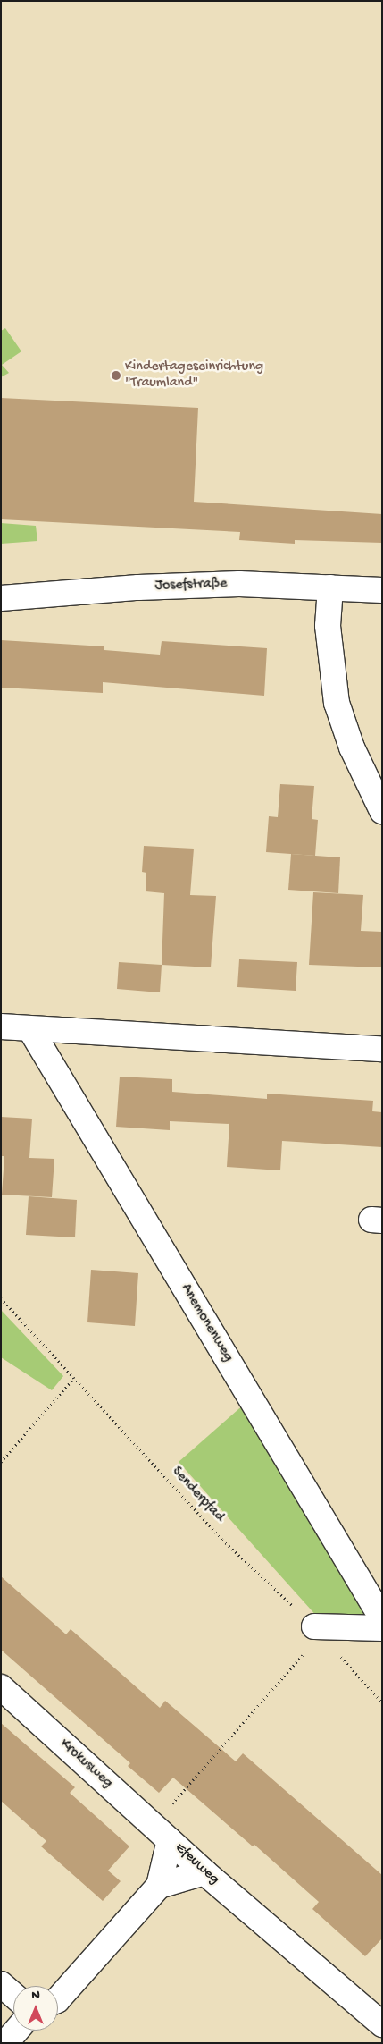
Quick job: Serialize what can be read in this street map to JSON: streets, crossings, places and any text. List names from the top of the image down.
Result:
{
  "streets": {
    "street": [
      "Josefstraße",
      "Anemonenweg",
      "Krokusweg",
      "Efeuweg"
    ],
    "path": ["Senderpfad"]
  },
  "crossings": [
    ["Krokusweg", "Efeuweg"]
  ],
  "places": ["Kindertageseinrichtung \"Traumland\""],
  "north": "top"
}
